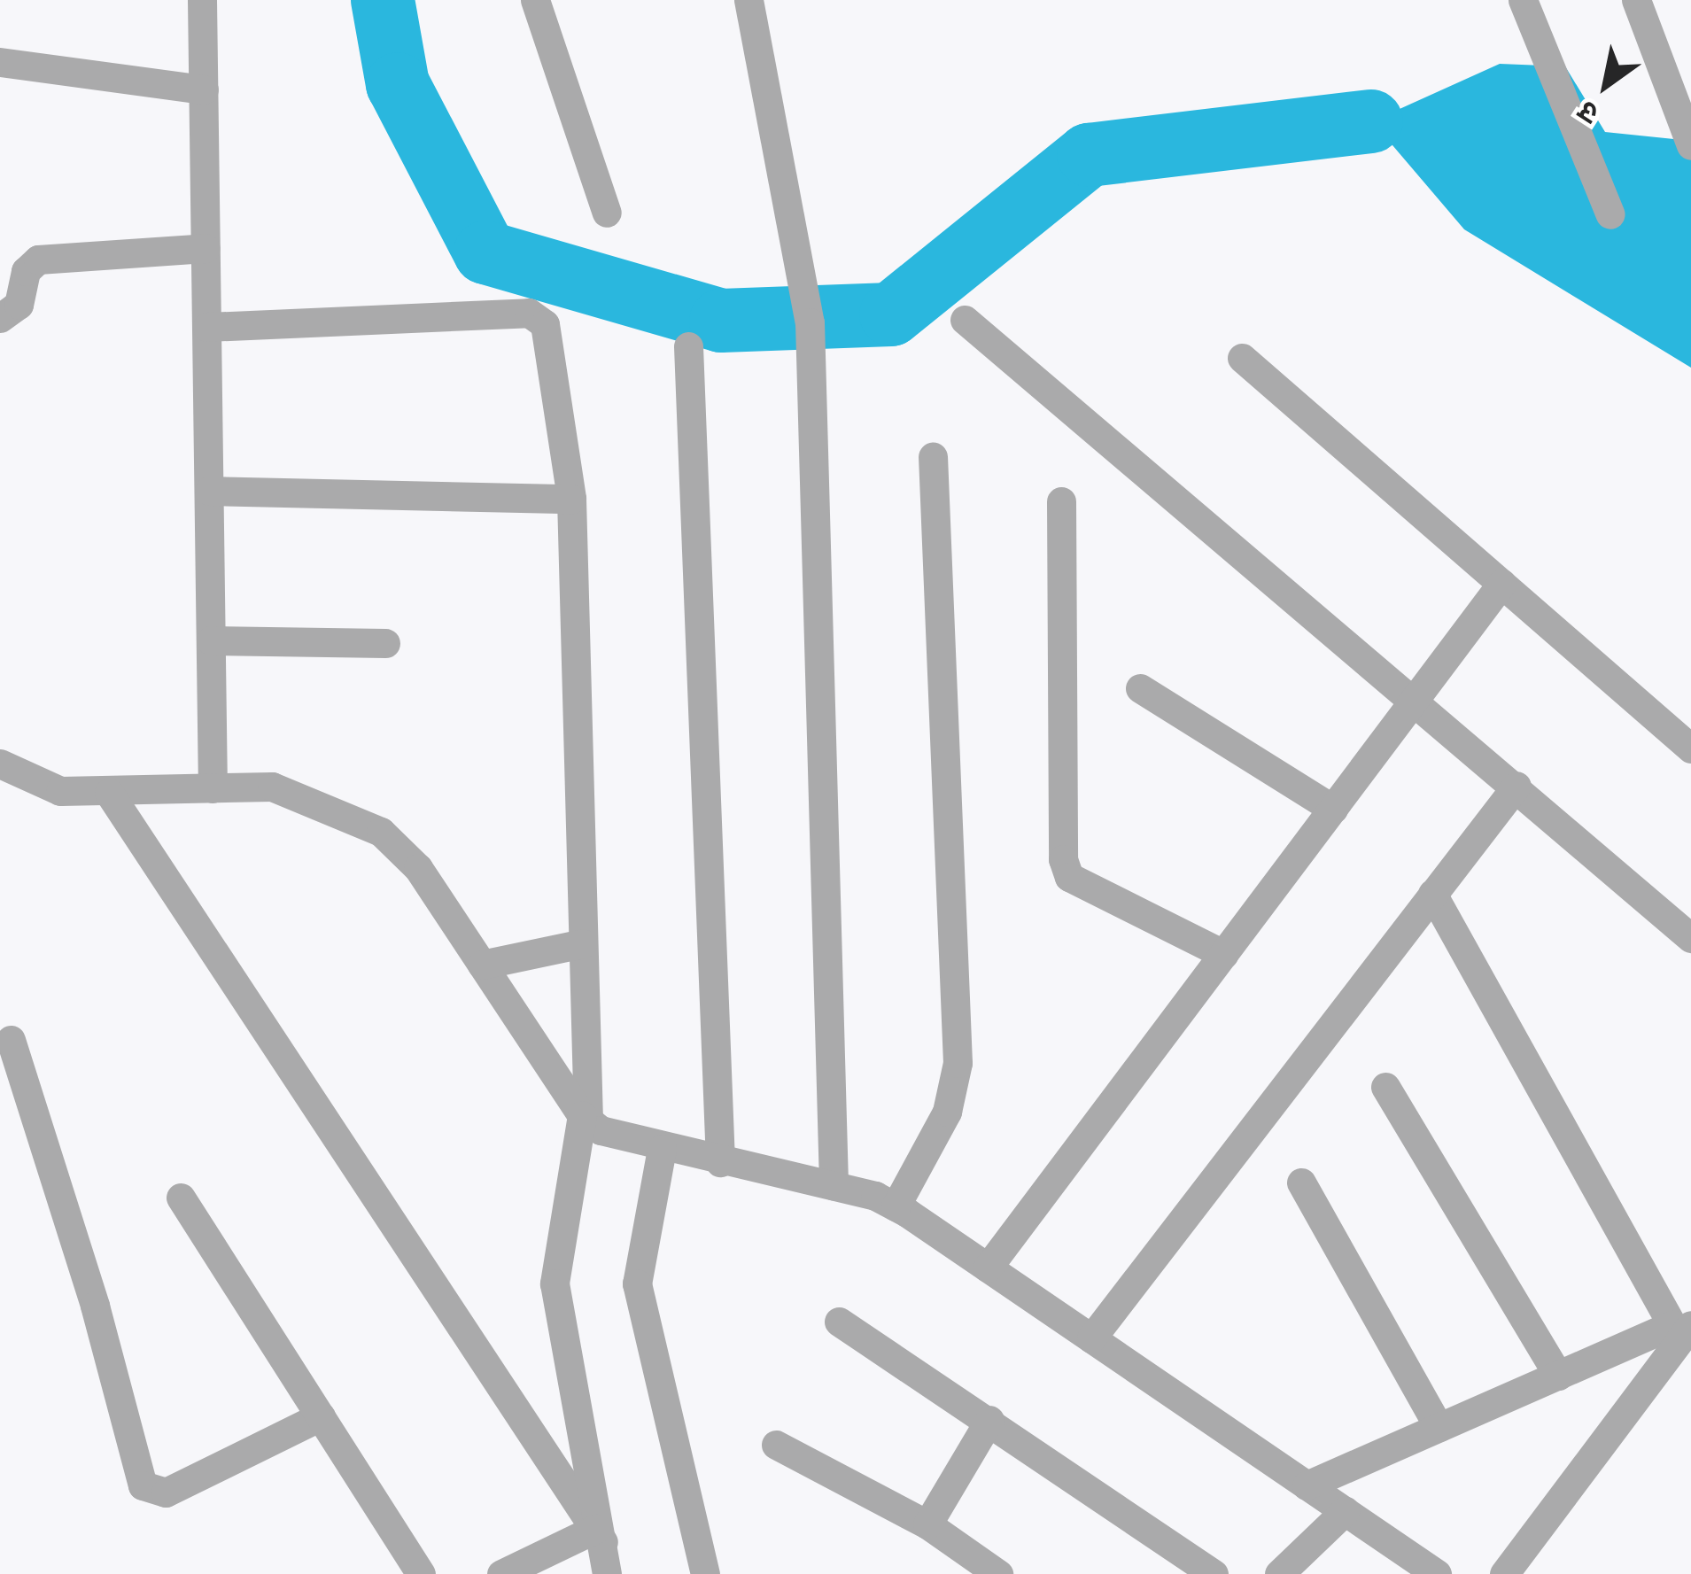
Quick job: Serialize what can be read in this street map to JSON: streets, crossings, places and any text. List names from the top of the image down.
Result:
{
  "north": "bottom left"
}
